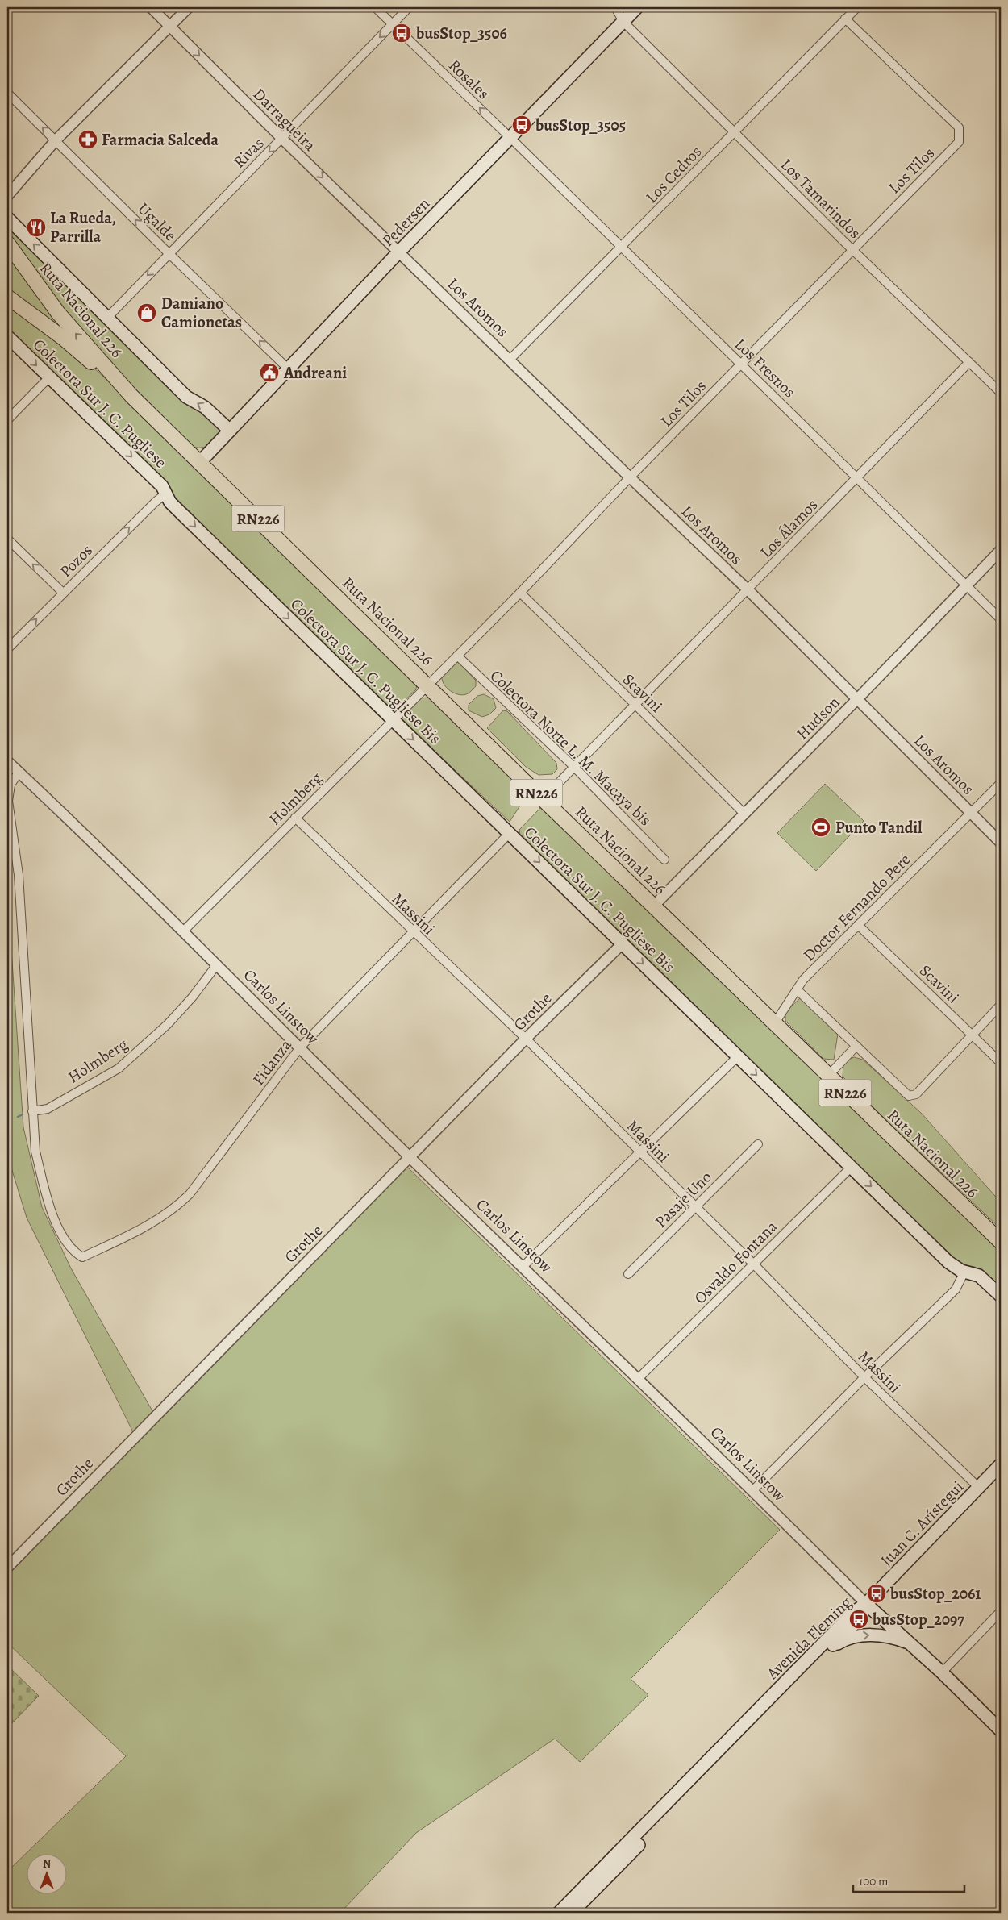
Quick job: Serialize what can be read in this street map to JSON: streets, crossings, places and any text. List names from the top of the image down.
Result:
{
  "streets": {
    "highway": ["Ruta Nacional 226", "RN226"],
    "main road": [
      "Pedersen",
      "Colectora Sur J. C. Pugliese",
      "Colectora Sur J. C. Pugliese Bis",
      "Carlos Linstow",
      "Juan C. Arístegui",
      "Avenida Fleming"
    ],
    "street": [
      "Rosales",
      "Darragueira",
      "Rivas",
      "Los Tilos",
      "Los Cedros",
      "Los Tamarindos",
      "Ugalde",
      "Los Aromos",
      "Los Fresnos",
      "Los Álamos",
      "Pozos",
      "Scavini",
      "Hudson",
      "Colectora Norte L. M. Macaya bis",
      "Holmberg",
      "Doctor Fernando Peré",
      "Massini",
      "Grothe",
      "Fidanza",
      "Pasaje Uno",
      "Osvaldo Fontana"
    ]
  },
  "crossings": [
    ["Rosales", "Rivas"],
    ["Rosales", "Pedersen"],
    ["Rosales", "Los Fresnos"],
    ["Darragueira", "Rivas"],
    ["Darragueira", "Pedersen"],
    ["Darragueira", "Los Aromos"],
    ["Rivas", "Ugalde"],
    ["Los Tilos", "Los Cedros"],
    ["Los Tilos", "Los Tamarindos"],
    ["Los Tilos", "Los Aromos"],
    ["Los Tilos", "Ruta Nacional 226"],
    ["Los Tilos", "Los Fresnos"],
    ["Los Tilos", "Scavini"],
    ["Los Tilos", "Colectora Norte L. M. Macaya bis"],
    ["Los Tilos", "Holmberg"],
    ["Los Cedros", "Los Tamarindos"],
    ["Los Cedros", "Los Aromos"],
    ["Los Cedros", "Los Fresnos"],
    ["Los Tamarindos", "Pedersen"],
    ["Los Tamarindos", "Los Álamos"],
    ["Ugalde", "Pedersen"],
    ["Pedersen", "Los Aromos"],
    ["Pedersen", "Ruta Nacional 226"],
    ["Pedersen", "Los Fresnos"],
    ["Los Aromos", "Los Álamos"],
    ["Los Aromos", "Hudson"],
    ["Los Aromos", "Doctor Fernando Peré"],
    ["Ruta Nacional 226", "Los Álamos"],
    ["Ruta Nacional 226", "Hudson"],
    ["Ruta Nacional 226", "Holmberg"],
    ["Ruta Nacional 226", "Doctor Fernando Peré"],
    ["Los Fresnos", "Los Álamos"],
    ["Los Fresnos", "Hudson"],
    ["Colectora Sur J. C. Pugliese", "Pozos"],
    ["Colectora Sur J. C. Pugliese", "Colectora Sur J. C. Pugliese Bis"],
    ["Los Álamos", "Scavini"],
    ["Los Álamos", "Colectora Norte L. M. Macaya bis"],
    ["Pozos", "Colectora Sur J. C. Pugliese Bis"],
    ["Colectora Sur J. C. Pugliese Bis", "Holmberg"],
    ["Colectora Sur J. C. Pugliese Bis", "Grothe"],
    ["Colectora Sur J. C. Pugliese Bis", "Fidanza"],
    ["Colectora Sur J. C. Pugliese Bis", "Osvaldo Fontana"],
    ["Scavini", "Hudson"],
    ["Scavini", "Doctor Fernando Peré"],
    ["Holmberg", "Massini"],
    ["Holmberg", "Carlos Linstow"],
    ["Holmberg", "Fidanza"],
    ["Massini", "Grothe"],
    ["Massini", "Fidanza"],
    ["Massini", "Pasaje Uno"],
    ["Massini", "Osvaldo Fontana"],
    ["Massini", "Juan C. Arístegui"],
    ["Carlos Linstow", "Grothe"],
    ["Carlos Linstow", "Fidanza"],
    ["Carlos Linstow", "Osvaldo Fontana"],
    ["Carlos Linstow", "Juan C. Arístegui"],
    ["Carlos Linstow", "Avenida Fleming"],
    ["Juan C. Arístegui", "Avenida Fleming"]
  ],
  "one_way": [
    "Rosales",
    "Darragueira",
    "Rivas",
    "Ugalde",
    "Pozos",
    "Colectora Sur J. C. Pugliese Bis"
  ],
  "places": {
    "bus stop": [
      "busStop_3506",
      "busStop_3505",
      "busStop_2061",
      "busStop_2097"
    ],
    "pharmacy": ["Farmacia Salceda"],
    "restaurant": ["La Rueda, Parrilla"],
    "shop": ["Damiano Camionetas"],
    "public building": ["Andreani"],
    "sports": ["Punto Tandil"]
  },
  "scale_bar": "100 m",
  "north": "top"
}
